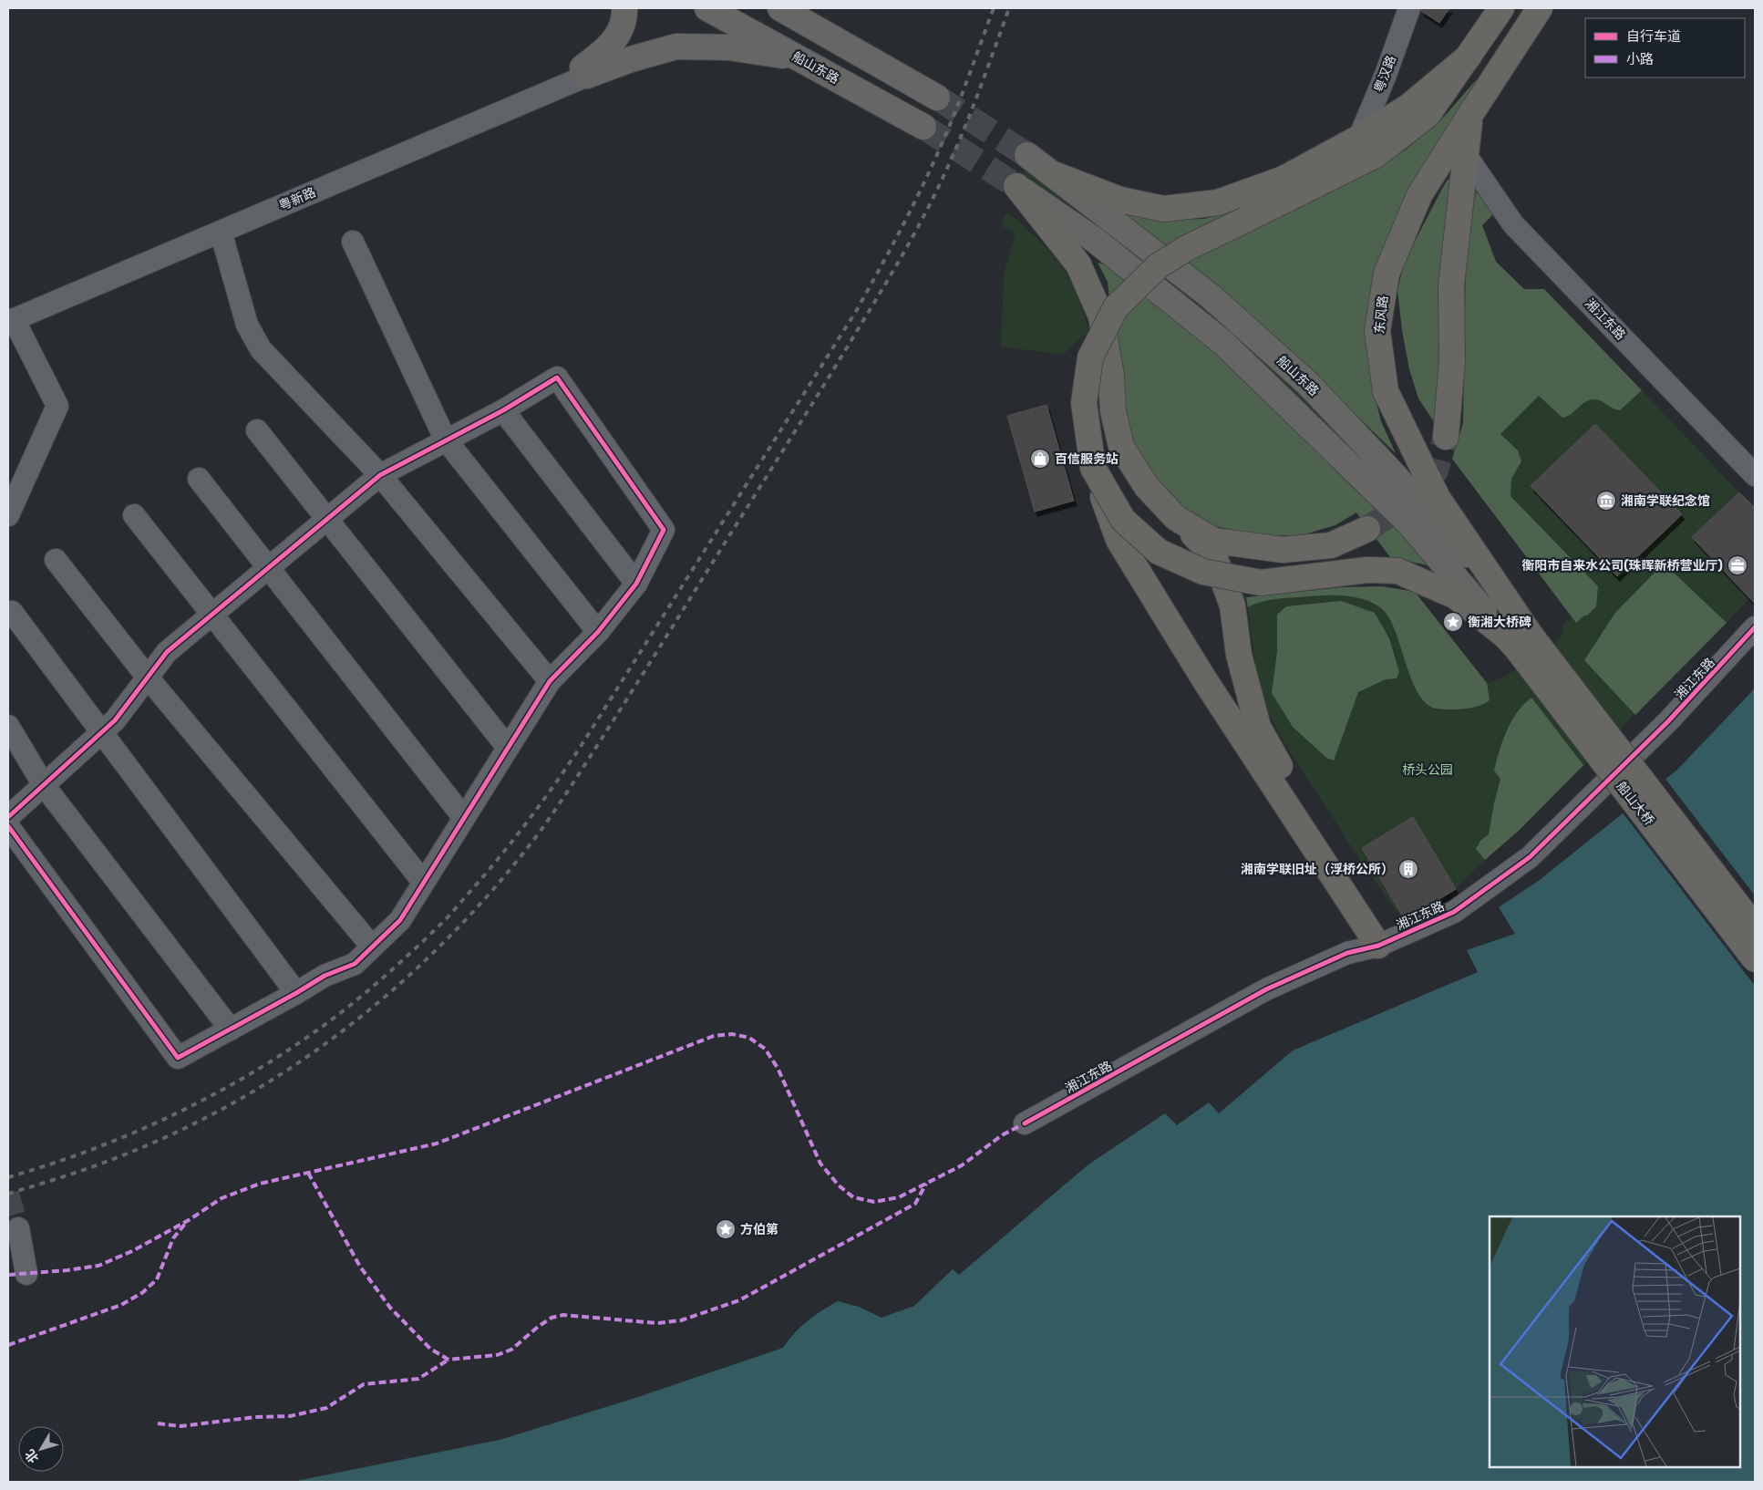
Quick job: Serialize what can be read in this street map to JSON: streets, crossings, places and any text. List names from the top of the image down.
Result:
{
  "streets": {
    "highway": ["东风路", "船山大桥"],
    "main road": ["船山东路"],
    "street": ["粤汉路", "粤新路", "湘江东路"]
  },
  "crossings": [
    ["船山东路", "东风路"],
    ["船山东路", "船山大桥"],
    ["东风路", "船山大桥"]
  ],
  "parks": ["桥头公园"],
  "places": {
    "shop": ["百信服务站"],
    "museum": ["湘南学联纪念馆"],
    "office": ["衡阳市自来水公司(珠晖新桥营业厅)"],
    "place": ["衡湘大桥碑", "方伯第"],
    "building": ["湘南学联旧址（浮桥公所）"]
  },
  "legend": ["自行车道", "小路"],
  "north": "bottom left"
}
